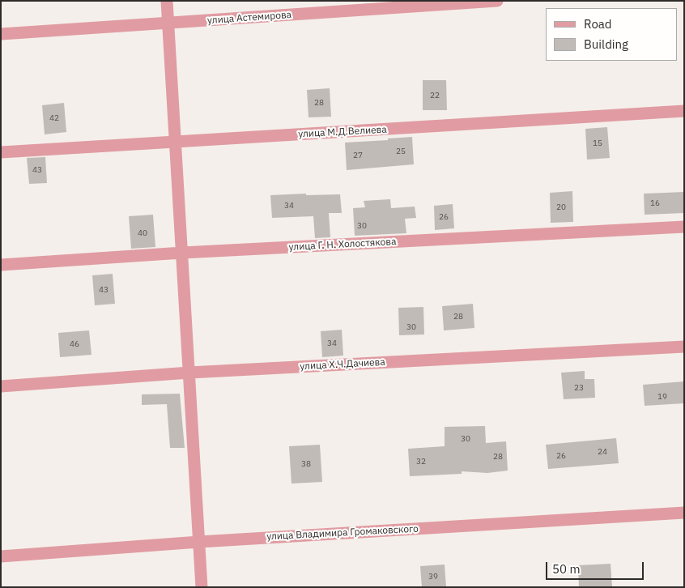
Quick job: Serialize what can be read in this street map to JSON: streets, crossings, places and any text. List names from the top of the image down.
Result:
{
  "streets": {
    "street": [
      "улица Астемирова",
      "улица М.Д.Велиева",
      "улица Г. Н. Холостякова",
      "улица Х.Ч.Дачиева",
      "улица Владимира Громаковского"
    ]
  },
  "house_numbers": [
    "22",
    "28",
    "42",
    "15",
    "25",
    "27",
    "43",
    "16",
    "34",
    "20",
    "26",
    "30",
    "40",
    "43",
    "28",
    "30",
    "34",
    "46",
    "23",
    "19",
    "30",
    "24",
    "26",
    "28",
    "32",
    "38",
    "39"
  ],
  "legend": ["Road", "Building"],
  "scale_bar": "50 m"
}
